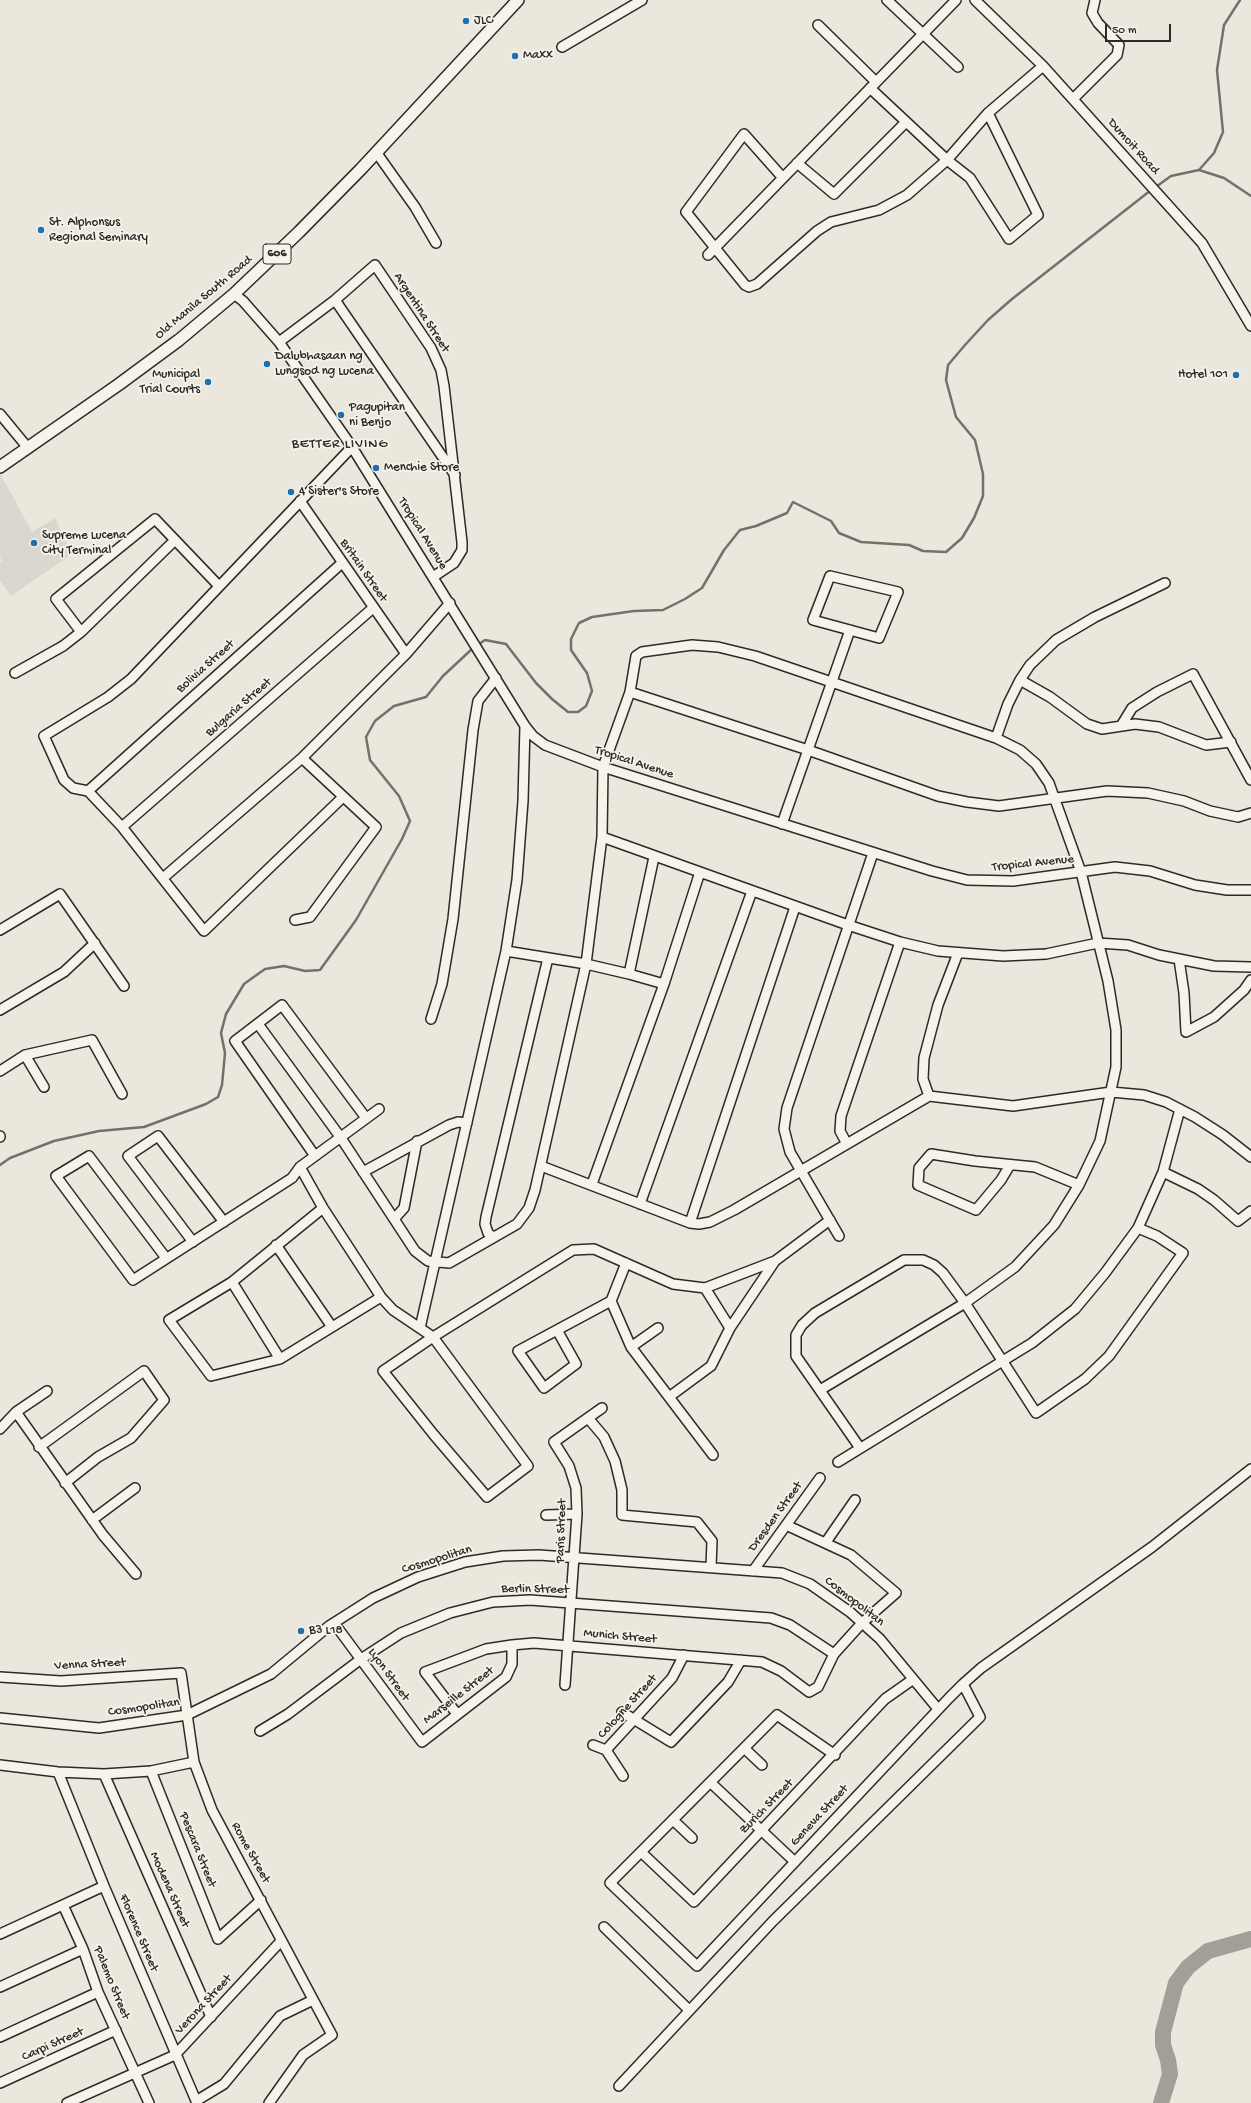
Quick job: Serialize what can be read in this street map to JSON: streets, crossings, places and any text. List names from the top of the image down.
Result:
{
  "streets": {
    "main road": ["606", "Old Manila South Road"],
    "street": [
      "Dumoit Road",
      "Argentina Street",
      "Tropical Avenue",
      "Britain Street",
      "Bolivia Street",
      "Bulgaria Street",
      "Dresden Street",
      "Paris Street",
      "Cosmopolitan",
      "Berlin Street",
      "Munich Street",
      "Venna Street",
      "Lyon Street",
      "Marseille Street",
      "Cologne Street",
      "Zurich Street",
      "Geneva Street",
      "Pescara Street",
      "Rome Street",
      "Modena Street",
      "Florence Street",
      "Palemo Street",
      "Verona Street",
      "Carpi Street"
    ]
  },
  "crossings": [
    ["Old Manila South Road", "Tropical Avenue"],
    ["Argentina Street", "Tropical Avenue"],
    ["Britain Street", "Bolivia Street"],
    ["Britain Street", "Bulgaria Street"],
    ["Dresden Street", "Cosmopolitan"],
    ["Paris Street", "Cosmopolitan"],
    ["Paris Street", "Berlin Street"],
    ["Paris Street", "Munich Street"],
    ["Cosmopolitan", "Lyon Street"],
    ["Cosmopolitan", "Zurich Street"],
    ["Cosmopolitan", "Geneva Street"],
    ["Cosmopolitan", "Rome Street"],
    ["Berlin Street", "Munich Street"],
    ["Berlin Street", "Lyon Street"],
    ["Munich Street", "Marseille Street"],
    ["Munich Street", "Cologne Street"],
    ["Venna Street", "Rome Street"],
    ["Lyon Street", "Marseille Street"],
    ["Zurich Street", "Geneva Street"],
    ["Pescara Street", "Rome Street"],
    ["Rome Street", "Verona Street"],
    ["Modena Street", "Verona Street"],
    ["Florence Street", "Verona Street"],
    ["Palemo Street", "Verona Street"],
    ["Palemo Street", "Carpi Street"]
  ],
  "districts": ["BETTER LIVING"],
  "places": [
    "JLC",
    "Maxx",
    "St. Alphonsus Regional Seminary",
    "Dalubhasaan ng Lungsod ng Lucena",
    "Hotel 101",
    "Municipal Trial Courts",
    "Pagupitan ni Benjo",
    "Menchie Store",
    "4 Sister's Store",
    "Supreme Lucena City Terminal",
    "B3 L18"
  ],
  "scale_bar": "50 m"
}
